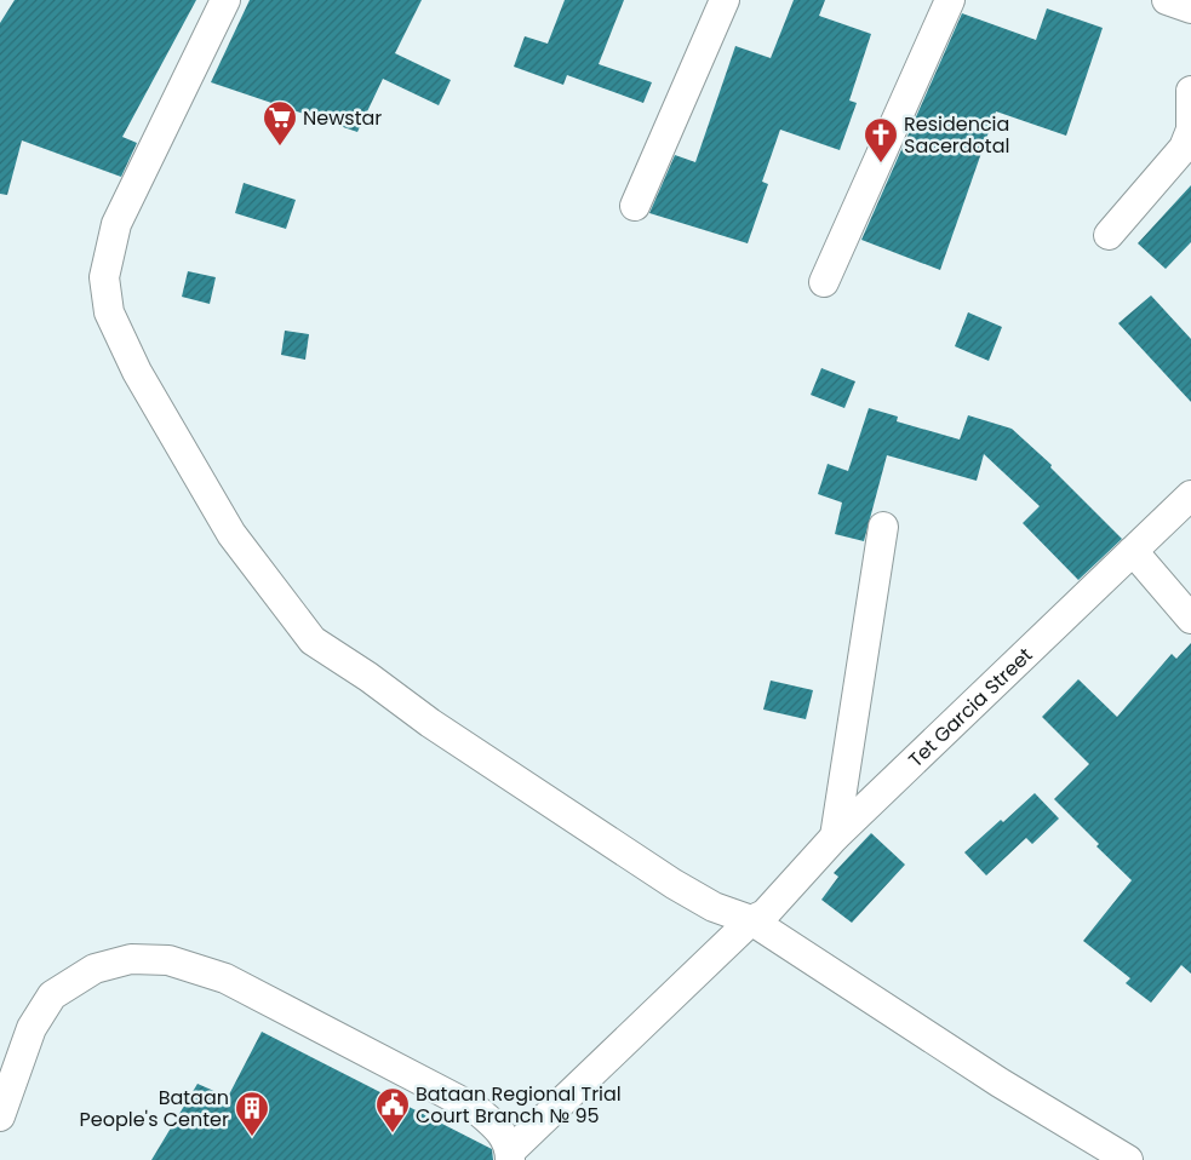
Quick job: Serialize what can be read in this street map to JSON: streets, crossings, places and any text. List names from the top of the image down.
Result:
{
  "streets": {
    "street": ["Tet Garcia Street"]
  },
  "places": {
    "supermarket": ["Newstar"],
    "church": ["Residencia Sacerdotal"],
    "public building": ["Bataan Regional Trial Court Branch № 95"],
    "building": ["Bataan People's Center"]
  }
}
